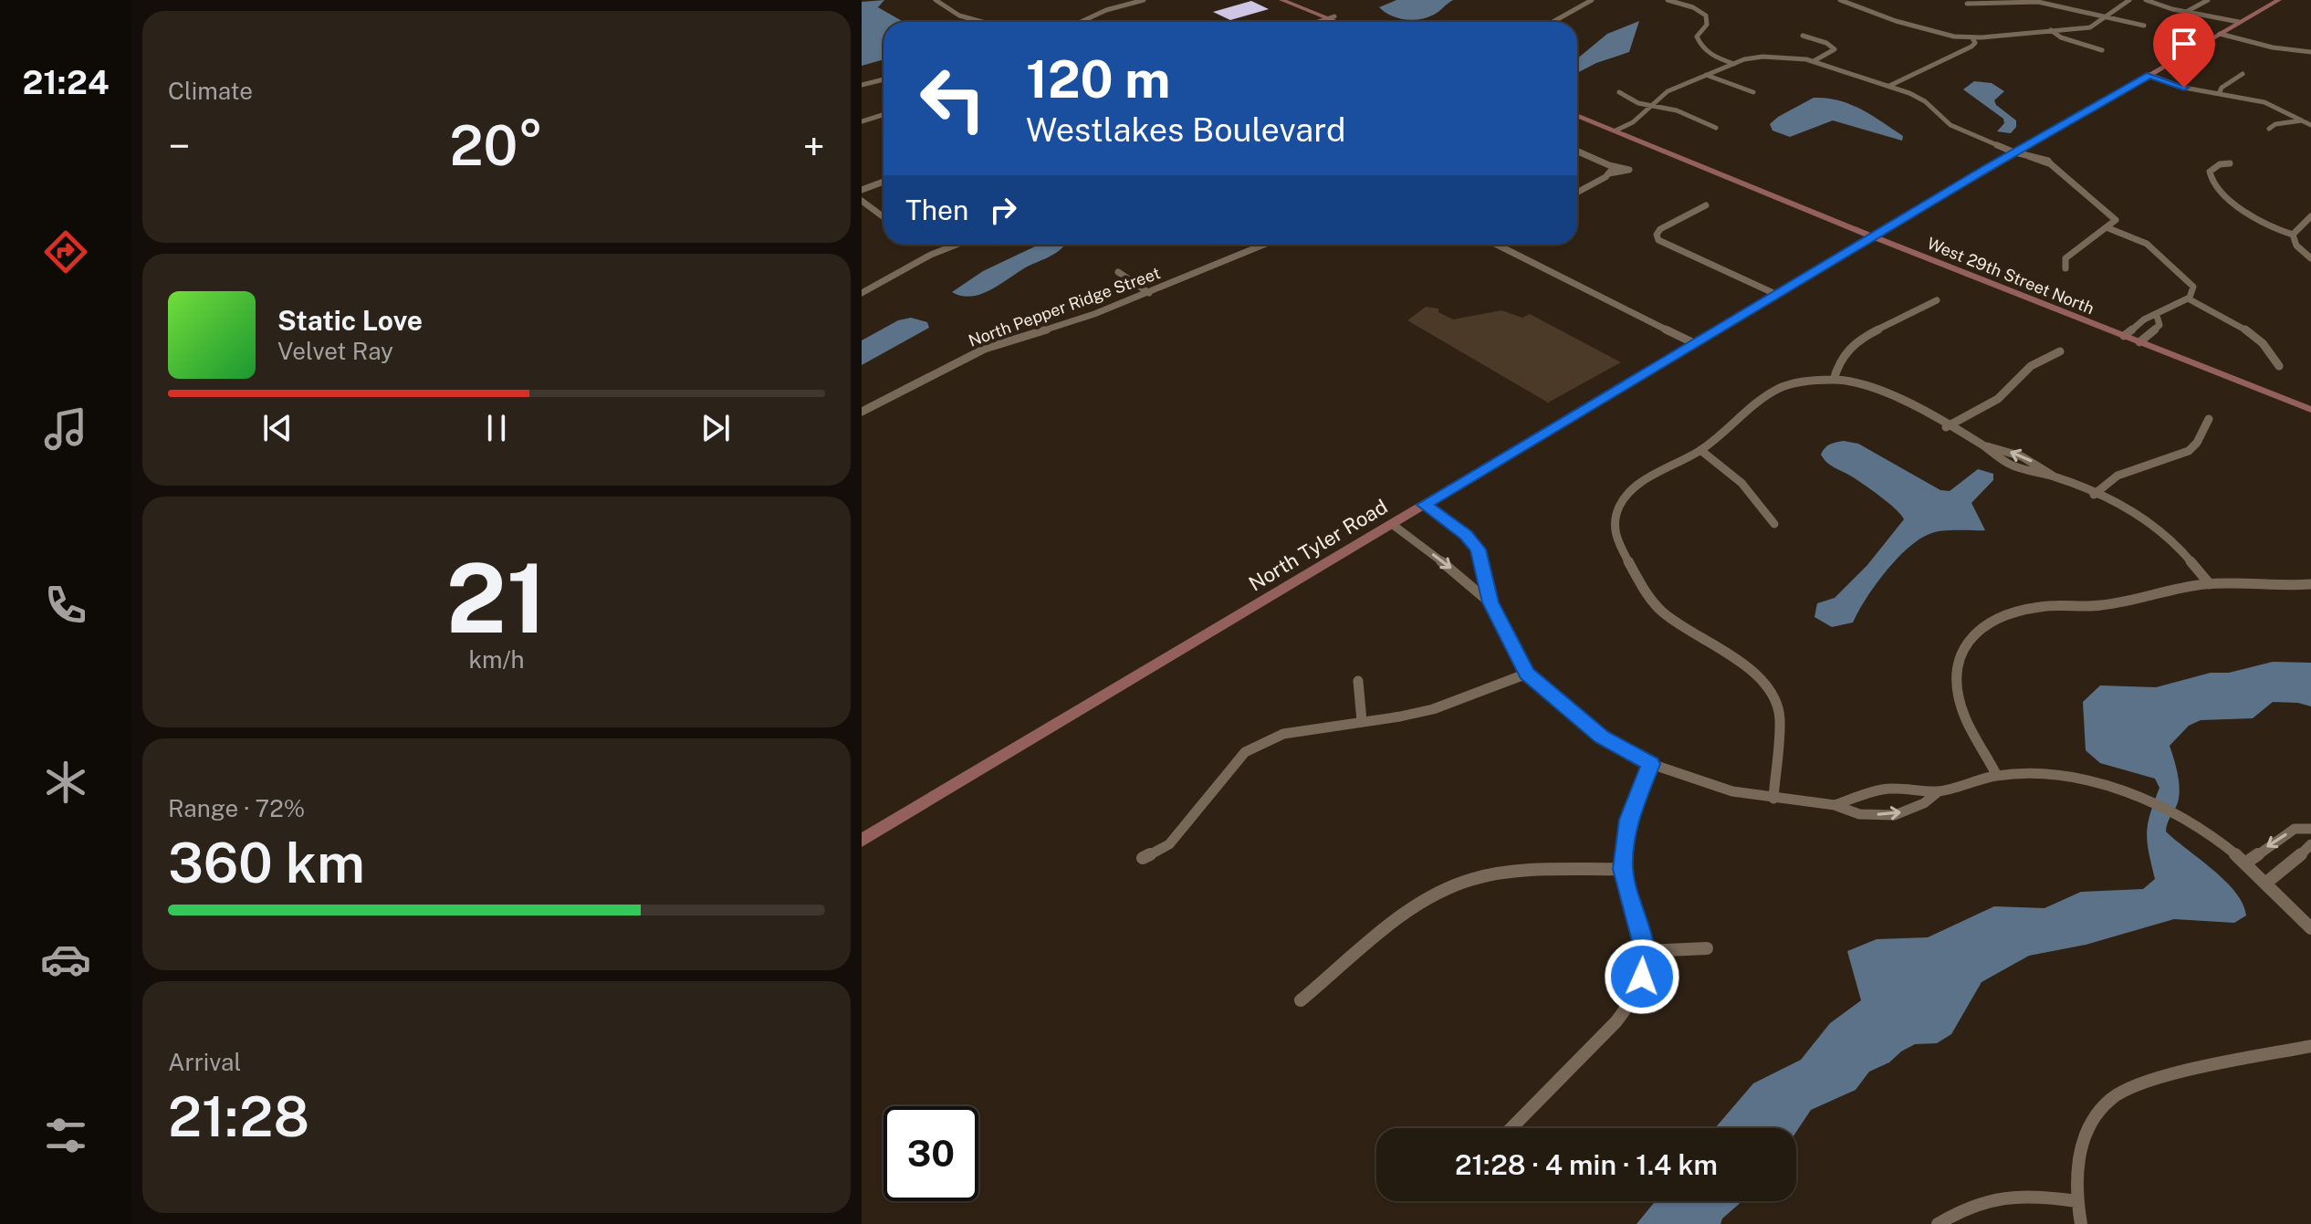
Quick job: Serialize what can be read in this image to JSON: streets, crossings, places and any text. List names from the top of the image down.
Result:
{
  "streets": {
    "main road": ["West 29th Street North", "North Tyler Road"],
    "street": ["North Pepper Ridge Street"]
  },
  "crossings": [
    ["West 29th Street North", "North Tyler Road"]
  ],
  "page": {
    "tabs": "21:24",
    "tile": [
      "Climate",
      ["21", "km/h"],
      ["Range · 72%", "360 km"],
      ["Arrival", "21:28"]
    ],
    "turn": ["120 m", "Westlakes Boulevard"],
    "heat": ["−", "20°", "+"],
    "then": "Then",
    "song": ["Static Love", "Velvet Ray"],
    "limit": "30",
    "trip": "21:28 · 4 min · 1.4 km"
  }
}
